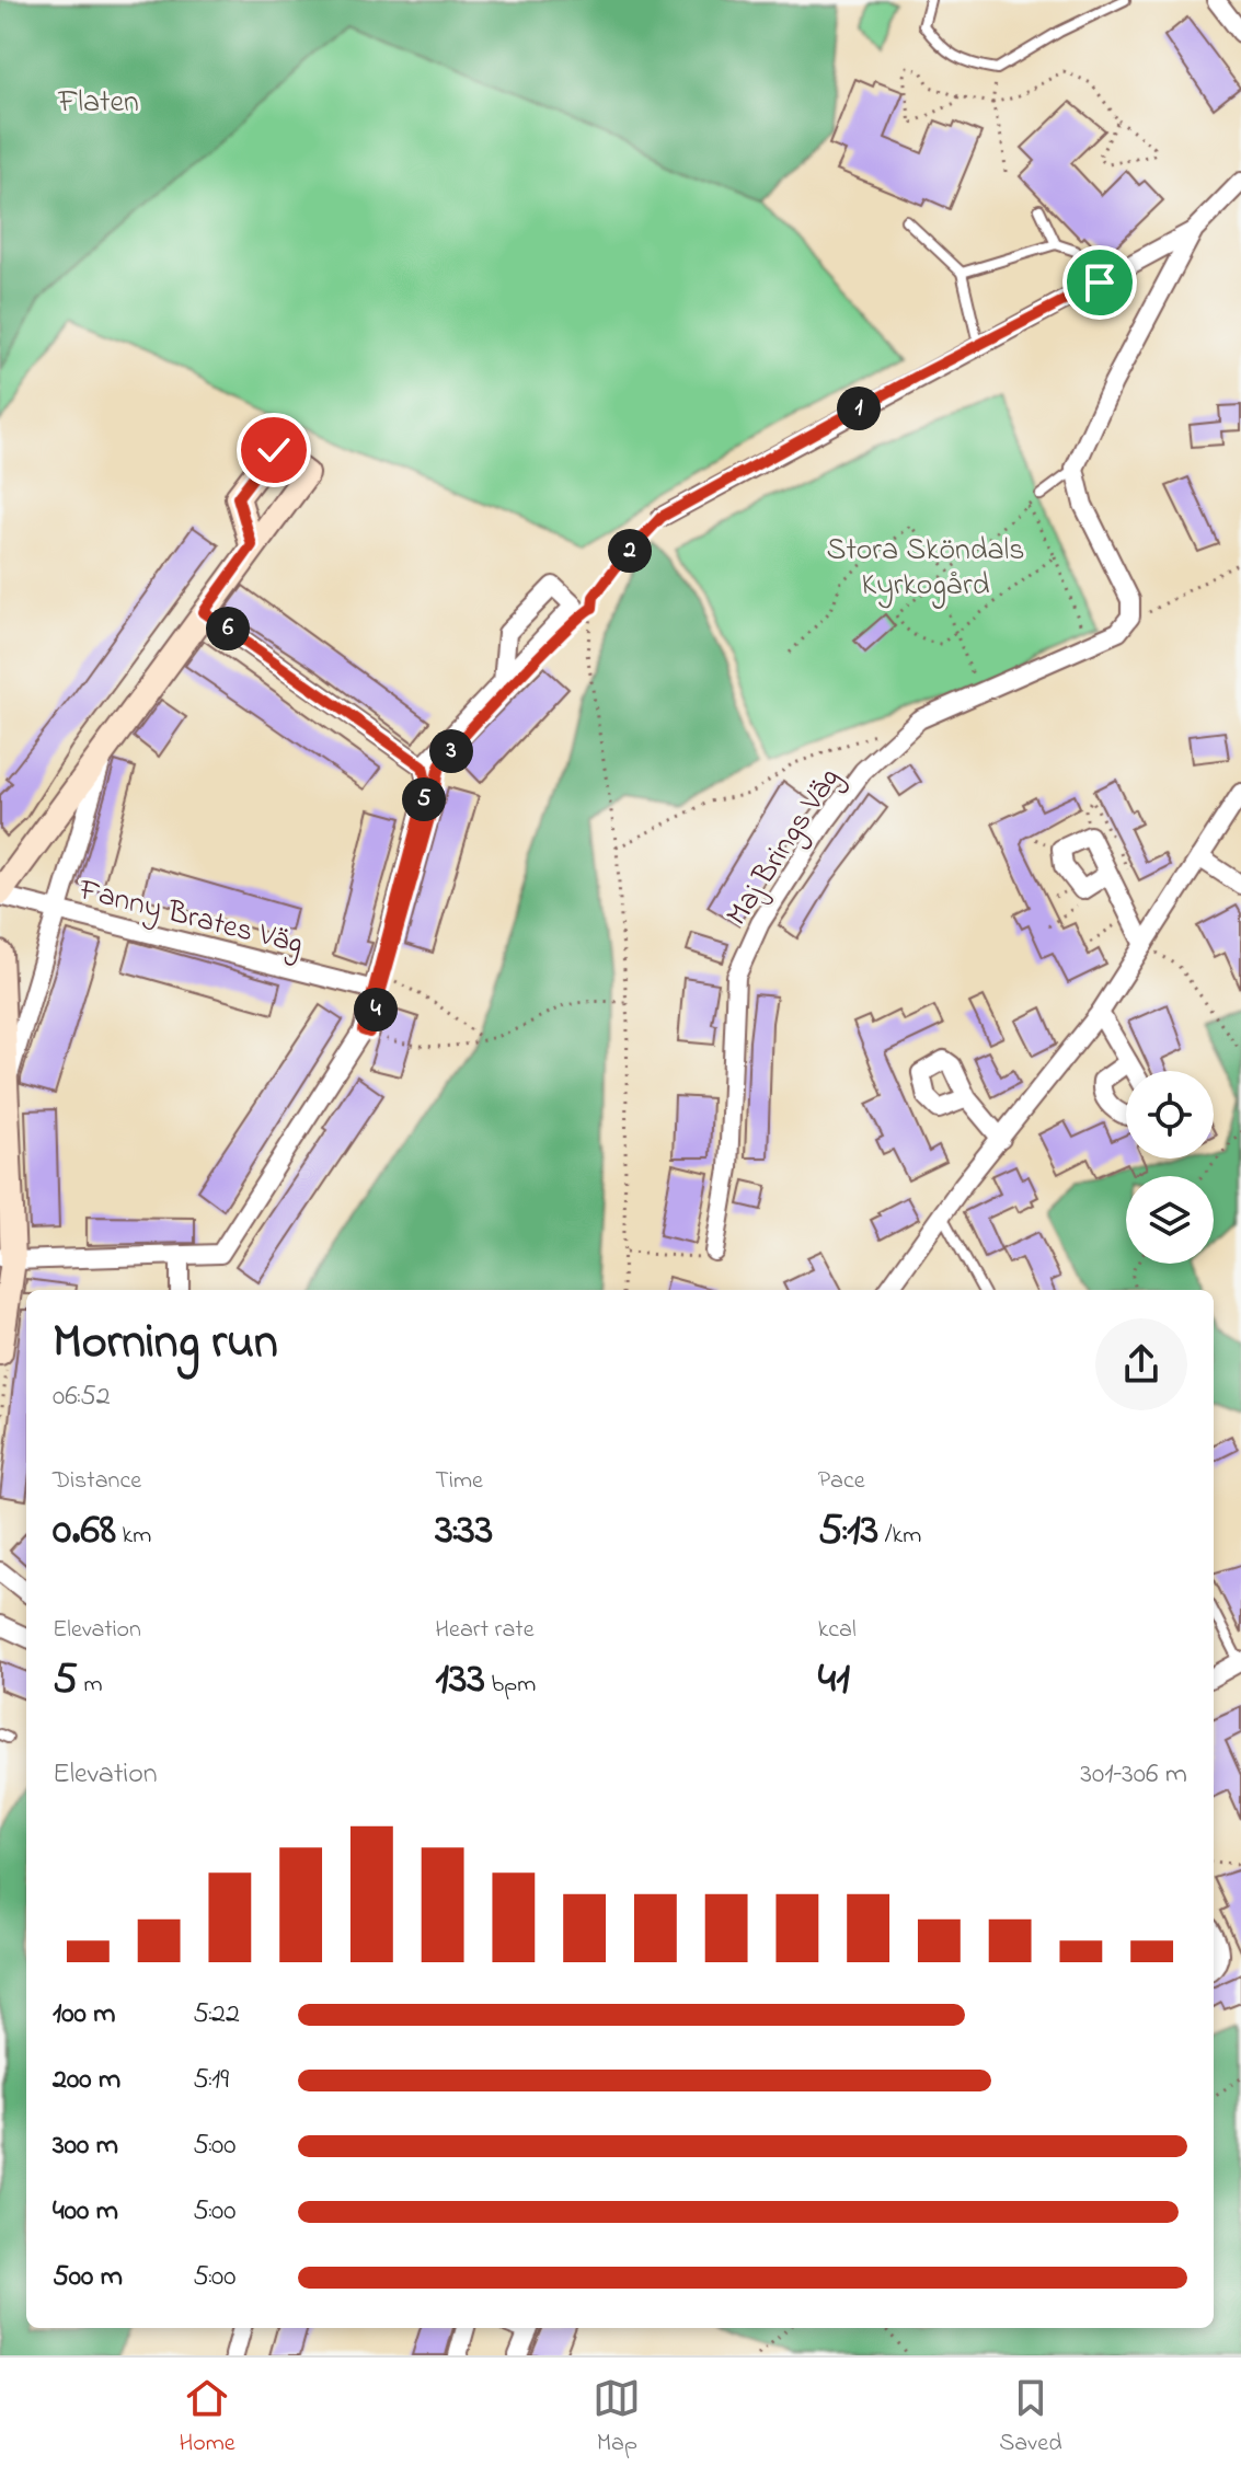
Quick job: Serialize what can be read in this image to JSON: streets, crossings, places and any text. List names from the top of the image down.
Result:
{
  "streets": {
    "street": ["Maj Brings Väg", "Fanny Brates Väg"]
  },
  "parks": ["Flaten", "Stora Sköndals Kyrkogård"],
  "page": {
    "pins": [
      "1",
      "2",
      "6",
      "3",
      "5",
      "4"
    ],
    "heading": ["Morning run", "06:52"],
    "stats": [
      ["Distance", "0.68 km"],
      ["Time", "3:33"],
      ["Pace", "5:13 /km"],
      ["Elevation", "5 m"],
      ["Heart rate", "133 bpm"],
      ["kcal", "41"]
    ],
    "chart": ["Elevation", "301–306 m"],
    "list": [
      {
        "name": "100 m",
        "note": "5:22"
      },
      {
        "name": "200 m",
        "note": "5:19"
      },
      {
        "name": "300 m",
        "note": "5:00"
      },
      {
        "name": "400 m",
        "note": "5:00"
      },
      {
        "name": "500 m",
        "note": "5:00"
      }
    ],
    "tabs": ["Home", "Map", "Saved"]
  }
}
